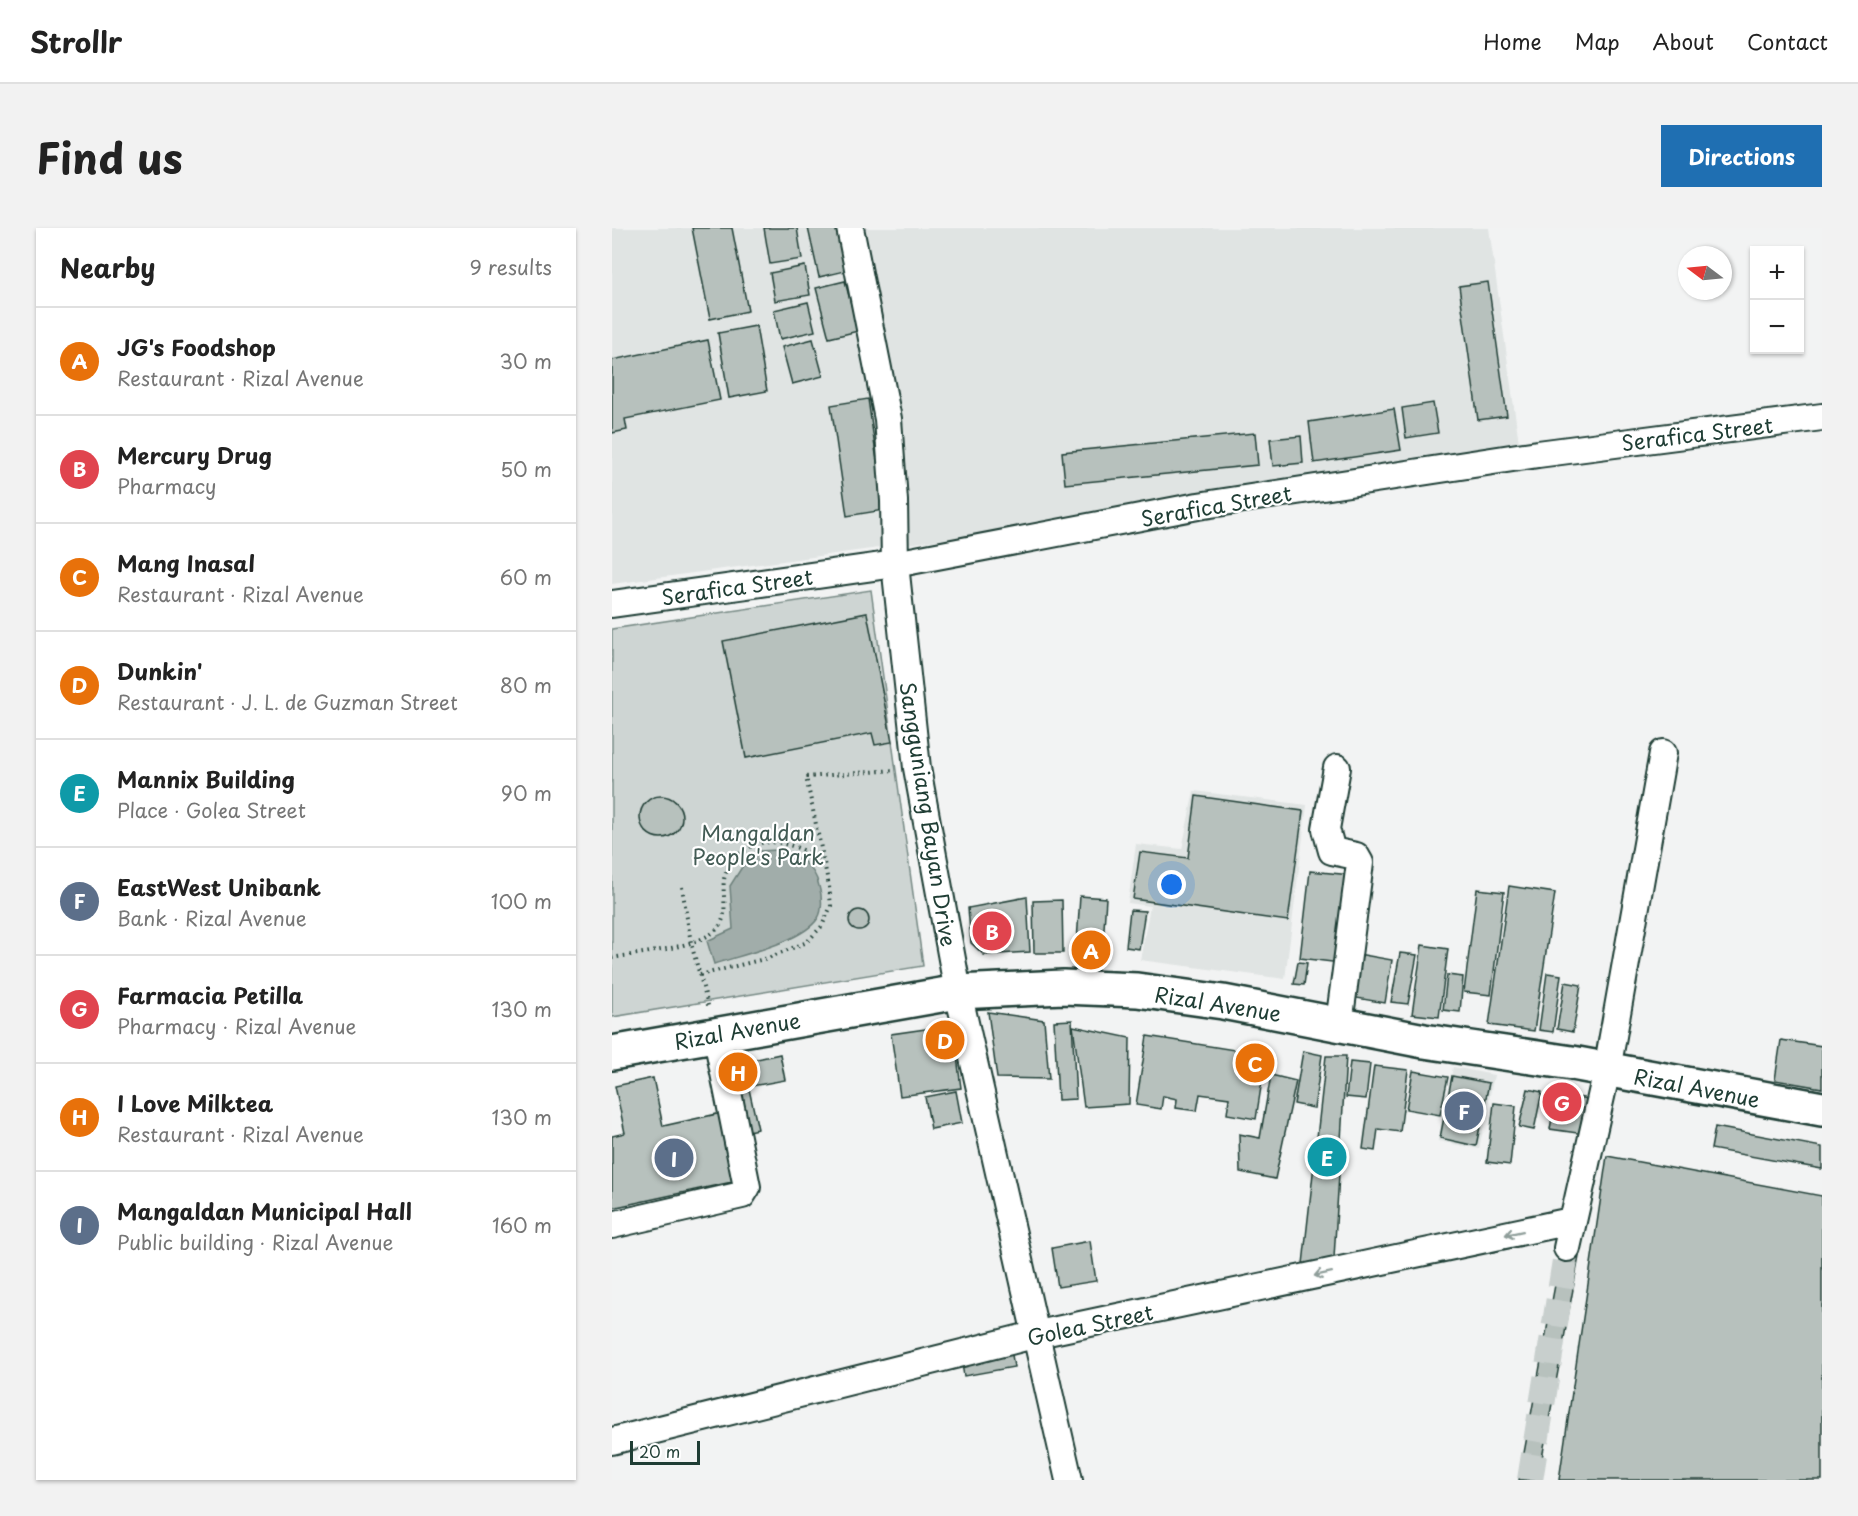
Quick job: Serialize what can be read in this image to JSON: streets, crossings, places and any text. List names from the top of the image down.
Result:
{
  "streets": {
    "highway": ["Rizal Avenue"],
    "street": ["Serafica Street", "Sangguniang Bayan Drive", "Golea Street"]
  },
  "crossings": [
    ["Serafica Street", "Sangguniang Bayan Drive"],
    ["Sangguniang Bayan Drive", "Rizal Avenue"],
    ["Sangguniang Bayan Drive", "Golea Street"]
  ],
  "one_way": ["Golea Street"],
  "parks": ["Mangaldan People's Park"],
  "scale_bar": "20 m",
  "north": "left",
  "page": {
    "header": "Strollr",
    "nav": [
      "Home",
      "Map",
      "About",
      "Contact"
    ],
    "title": "Find us",
    "buttons": "Directions",
    "heading": ["Nearby", "9 results"],
    "map_buttons": ["+", "−"],
    "list": [
      {
        "mark": "A",
        "name": "JG's Foodshop",
        "note": "Restaurant · Rizal Avenue",
        "value": "30 m"
      },
      {
        "mark": "B",
        "name": "Mercury Drug",
        "note": "Pharmacy",
        "value": "50 m"
      },
      {
        "mark": "C",
        "name": "Mang Inasal",
        "note": "Restaurant · Rizal Avenue",
        "value": "60 m"
      },
      {
        "mark": "D",
        "name": "Dunkin'",
        "note": "Restaurant · J. L. de Guzman Street",
        "value": "80 m"
      },
      {
        "mark": "E",
        "name": "Mannix Building",
        "note": "Place · Golea Street",
        "value": "90 m"
      },
      {
        "mark": "F",
        "name": "EastWest Unibank",
        "note": "Bank · Rizal Avenue",
        "value": "100 m"
      },
      {
        "mark": "G",
        "name": "Farmacia Petilla",
        "note": "Pharmacy · Rizal Avenue",
        "value": "130 m"
      },
      {
        "mark": "H",
        "name": "I Love Milktea",
        "note": "Restaurant · Rizal Avenue",
        "value": "130 m"
      },
      {
        "mark": "I",
        "name": "Mangaldan Municipal Hall",
        "note": "Public building · Rizal Avenue",
        "value": "160 m"
      }
    ],
    "pins": [
      "B",
      "A",
      "D",
      "C",
      "H",
      "G",
      "F",
      "E",
      "I"
    ],
    "scale": "20 m"
  }
}
